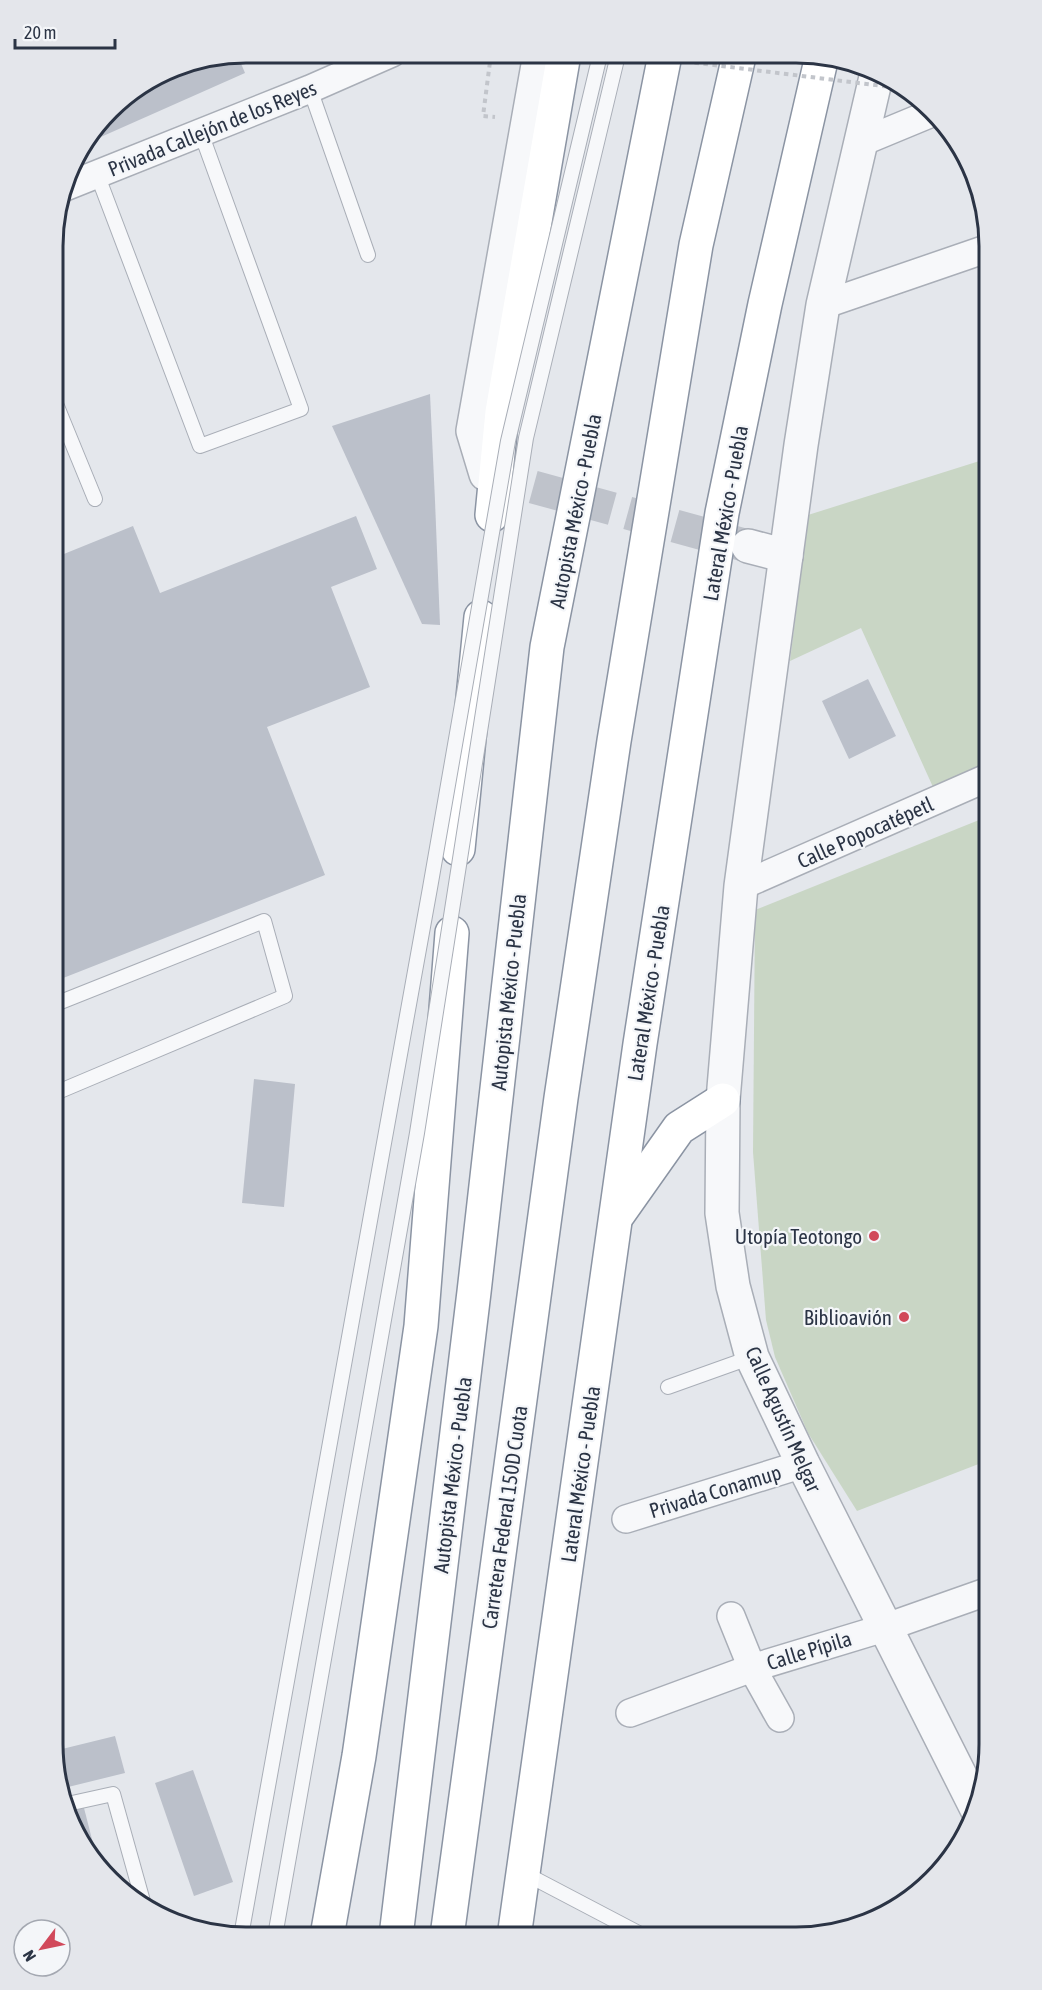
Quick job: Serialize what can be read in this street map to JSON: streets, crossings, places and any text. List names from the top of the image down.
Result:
{
  "streets": {
    "highway": ["Autopista México - Puebla", "Lateral México - Puebla", "Carretera Federal 150D Cuota"],
    "street": [
      "Privada Callejón de los Reyes",
      "Calle Popocatépetl",
      "Calle Agustín Melgar",
      "Privada Conamup",
      "Calle Pípila"
    ]
  },
  "crossings": [
    ["Calle Popocatépetl", "Calle Agustín Melgar"],
    ["Calle Agustín Melgar", "Privada Conamup"],
    ["Calle Agustín Melgar", "Calle Pípila"]
  ],
  "places": ["Utopía Teotongo", "Biblioavión"],
  "scale_bar": "20 m",
  "north": "bottom left"
}
